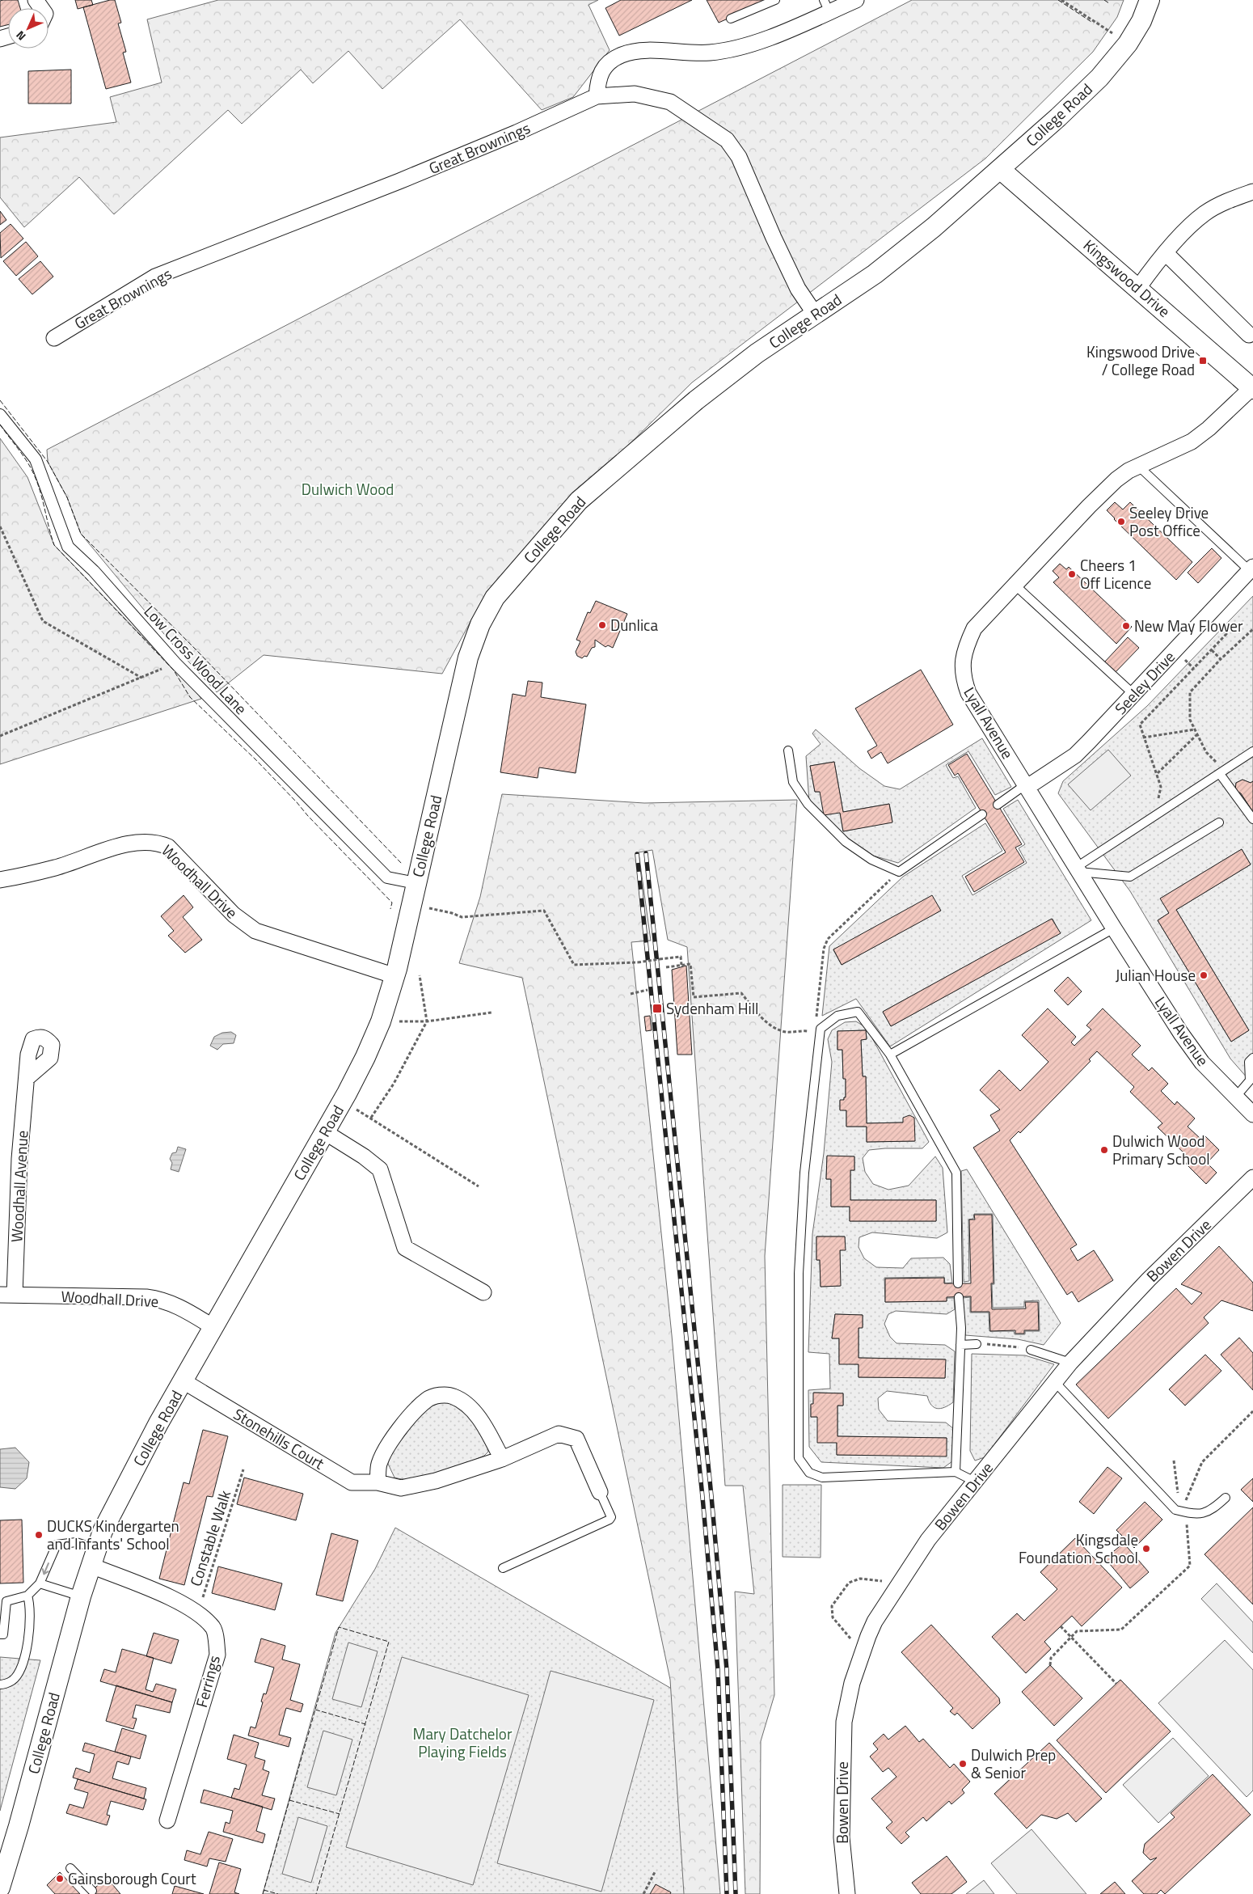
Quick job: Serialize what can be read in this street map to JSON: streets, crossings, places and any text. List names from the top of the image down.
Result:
{
  "streets": {
    "street": [
      "College Road",
      "Great Brownings",
      "Kingswood Drive",
      "Low Cross Wood Lane",
      "Seeley Drive",
      "Lyall Avenue",
      "Woodhall Drive",
      "Woodhall Avenue",
      "Bowen Drive",
      "Stonehills Court",
      "Ferrings"
    ],
    "path": ["Constable Walk"]
  },
  "crossings": [
    ["College Road", "Great Brownings"],
    ["College Road", "Kingswood Drive"],
    ["College Road", "Low Cross Wood Lane"],
    ["College Road", "Woodhall Drive"],
    ["College Road", "Stonehills Court"],
    ["College Road", "Ferrings"],
    ["Kingswood Drive", "Lyall Avenue"],
    ["Seeley Drive", "Lyall Avenue"],
    ["Woodhall Drive", "Woodhall Avenue"],
    ["Constable Walk", "Ferrings"]
  ],
  "parks": ["Dulwich Wood", "Mary Datchelor Playing Fields"],
  "places": {
    "transit": ["Kingswood Drive / College Road", "Sydenham Hill"],
    "other": [
      "Seeley Drive Post Office",
      "Cheers 1 Off Licence",
      "Dunlica",
      "New May Flower",
      "Julian House",
      "Dulwich Wood Primary School",
      "DUCKS Kindergarten and Infants' School",
      "Kingsdale Foundation School",
      "Dulwich Prep & Senior",
      "Gainsborough Court"
    ]
  },
  "north": "bottom left"
}
